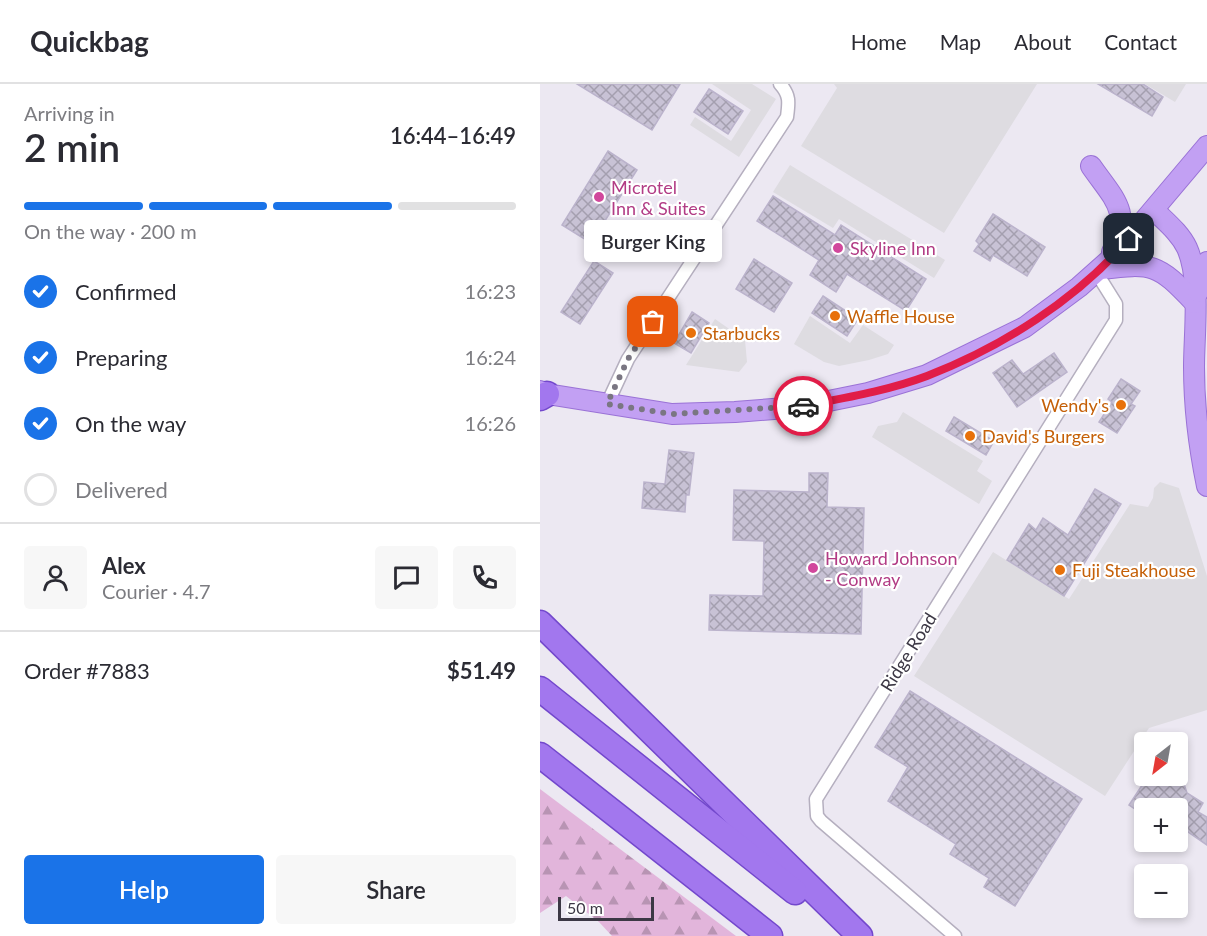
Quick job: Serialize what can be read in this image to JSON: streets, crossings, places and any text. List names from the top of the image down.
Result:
{
  "streets": {
    "street": ["Ridge Road"]
  },
  "places": [
    "Microtel Inn & Suites",
    "Skyline Inn",
    "Waffle House",
    "Burger King",
    "Starbucks",
    "Wendy's",
    "David's Burgers",
    "Howard Johnson - Conway",
    "Fuji Steakhouse"
  ],
  "scale_bar": "50 m",
  "north": "bottom left",
  "page": {
    "header": "Quickbag",
    "nav": [
      "Home",
      "Map",
      "About",
      "Contact"
    ],
    "heading": ["2 min", "Arriving in", "16:44–16:49"],
    "panel": [
      "Alex",
      "Courier · 4.7",
      "Order #7883",
      "$51.49"
    ],
    "bar": "On the way · 200 m",
    "bubble": "Burger King",
    "list": [
      ["Confirmed", "16:23"],
      ["Preparing", "16:24"],
      ["On the way", "16:26"],
      "Delivered"
    ],
    "map_buttons": ["+", "−"],
    "buttons": ["Help", "Share"],
    "scale": "50 m"
  }
}
